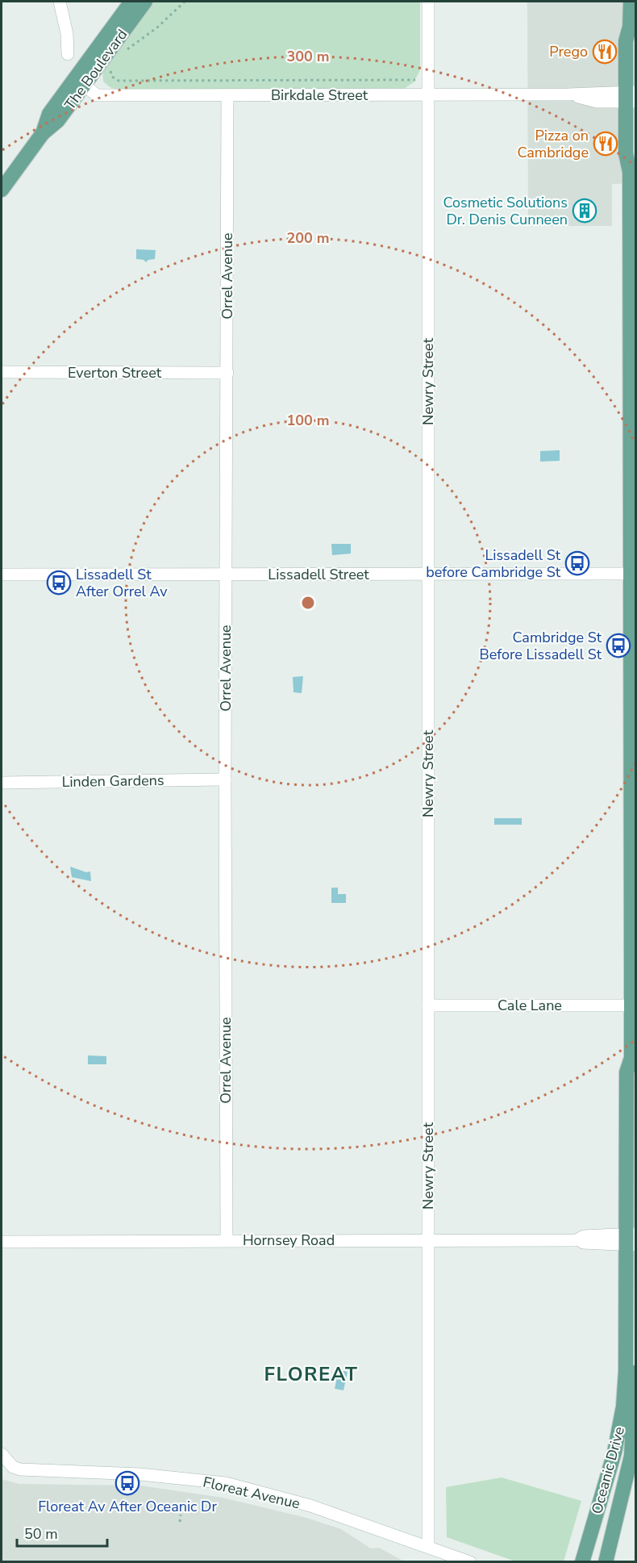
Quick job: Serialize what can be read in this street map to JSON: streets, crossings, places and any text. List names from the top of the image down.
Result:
{
  "streets": {
    "main road": ["The Boulevard", "Oceanic Drive"],
    "street": [
      "Birkdale Street",
      "Orrel Avenue",
      "Everton Street",
      "Newry Street",
      "Lissadell Street",
      "Linden Gardens",
      "Cale Lane",
      "Hornsey Road",
      "Floreat Avenue"
    ]
  },
  "crossings": [
    ["The Boulevard", "Birkdale Street"],
    ["Birkdale Street", "Orrel Avenue"],
    ["Birkdale Street", "Newry Street"],
    ["Birkdale Street", "Oceanic Drive"],
    ["Orrel Avenue", "Everton Street"],
    ["Orrel Avenue", "Lissadell Street"],
    ["Orrel Avenue", "Linden Gardens"],
    ["Orrel Avenue", "Hornsey Road"],
    ["Newry Street", "Lissadell Street"],
    ["Newry Street", "Cale Lane"],
    ["Newry Street", "Hornsey Road"],
    ["Newry Street", "Floreat Avenue"],
    ["Lissadell Street", "Oceanic Drive"],
    ["Cale Lane", "Oceanic Drive"],
    ["Hornsey Road", "Oceanic Drive"]
  ],
  "districts": ["FLOREAT"],
  "places": {
    "restaurant": ["Prego", "Pizza on Cambridge"],
    "building": ["Cosmetic Solutions Dr. Denis Cunneen"],
    "bus stop": [
      "Lissadell St before Cambridge St",
      "Lissadell St After Orrel Av",
      "Cambridge St Before Lissadell St",
      "Floreat Av After Oceanic Dr"
    ]
  },
  "scale_bar": "50 m",
  "rings": ["300 m", "200 m", "100 m"]
}
